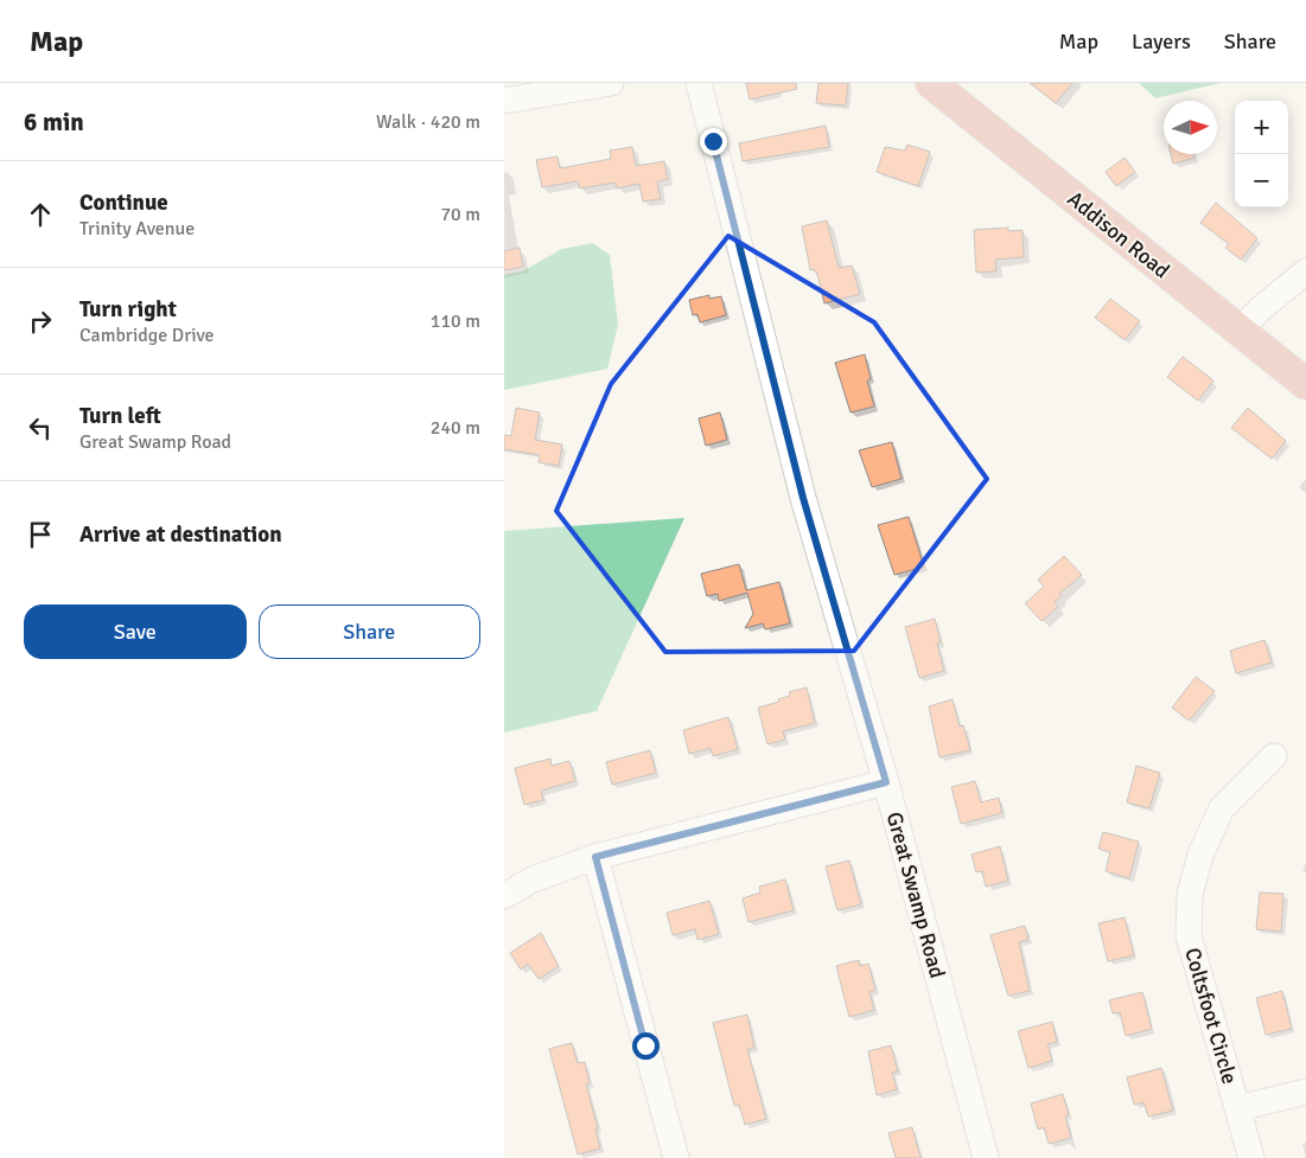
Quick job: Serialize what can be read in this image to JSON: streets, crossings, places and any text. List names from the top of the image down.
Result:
{
  "streets": {
    "main road": ["Addison Road"],
    "street": ["Great Swamp Road", "Coltsfoot Circle"]
  },
  "north": "right",
  "page": {
    "header": "Map",
    "nav": ["Map", "Layers", "Share"],
    "heading": ["6 min", "Walk · 420 m"],
    "map_buttons": ["+", "−"],
    "list": [
      ["Continue", "Trinity Avenue", "70 m"],
      ["Turn right", "Cambridge Drive", "110 m"],
      ["Turn left", "Great Swamp Road", "240 m"],
      "Arrive at destination"
    ],
    "buttons": ["Save", "Share"]
  }
}
